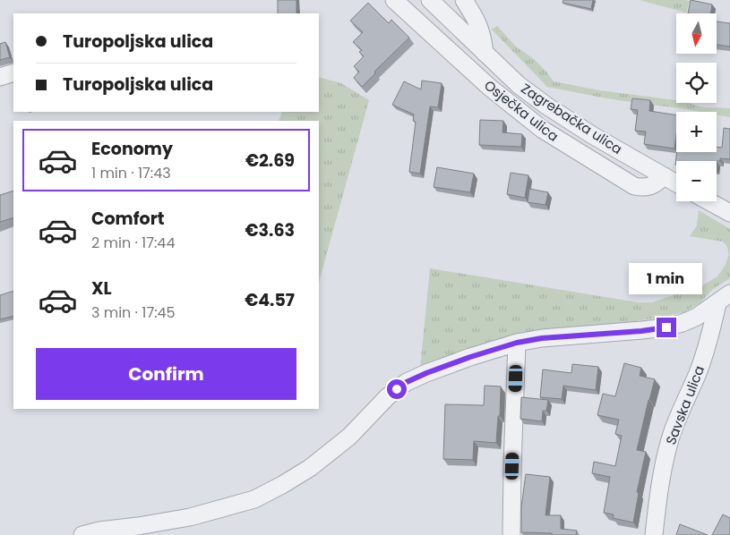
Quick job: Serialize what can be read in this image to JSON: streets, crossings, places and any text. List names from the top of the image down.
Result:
{
  "streets": {
    "street": ["Osječka ulica", "Zagrebačka ulica", "Savska ulica"]
  },
  "crossings": [
    ["Osječka ulica", "Zagrebačka ulica"]
  ],
  "north": "bottom",
  "page": {
    "map_buttons": ["+", "−"],
    "banner": ["Turopoljska ulica", "Turopoljska ulica"],
    "list": [
      {
        "name": "Economy",
        "note": "1 min · 17:43",
        "value": "€2.69"
      },
      {
        "name": "Comfort",
        "note": "2 min · 17:44",
        "value": "€3.63"
      },
      {
        "name": "XL",
        "note": "3 min · 17:45",
        "value": "€4.57"
      }
    ],
    "bubble": "1 min",
    "buttons": "Confirm"
  }
}
